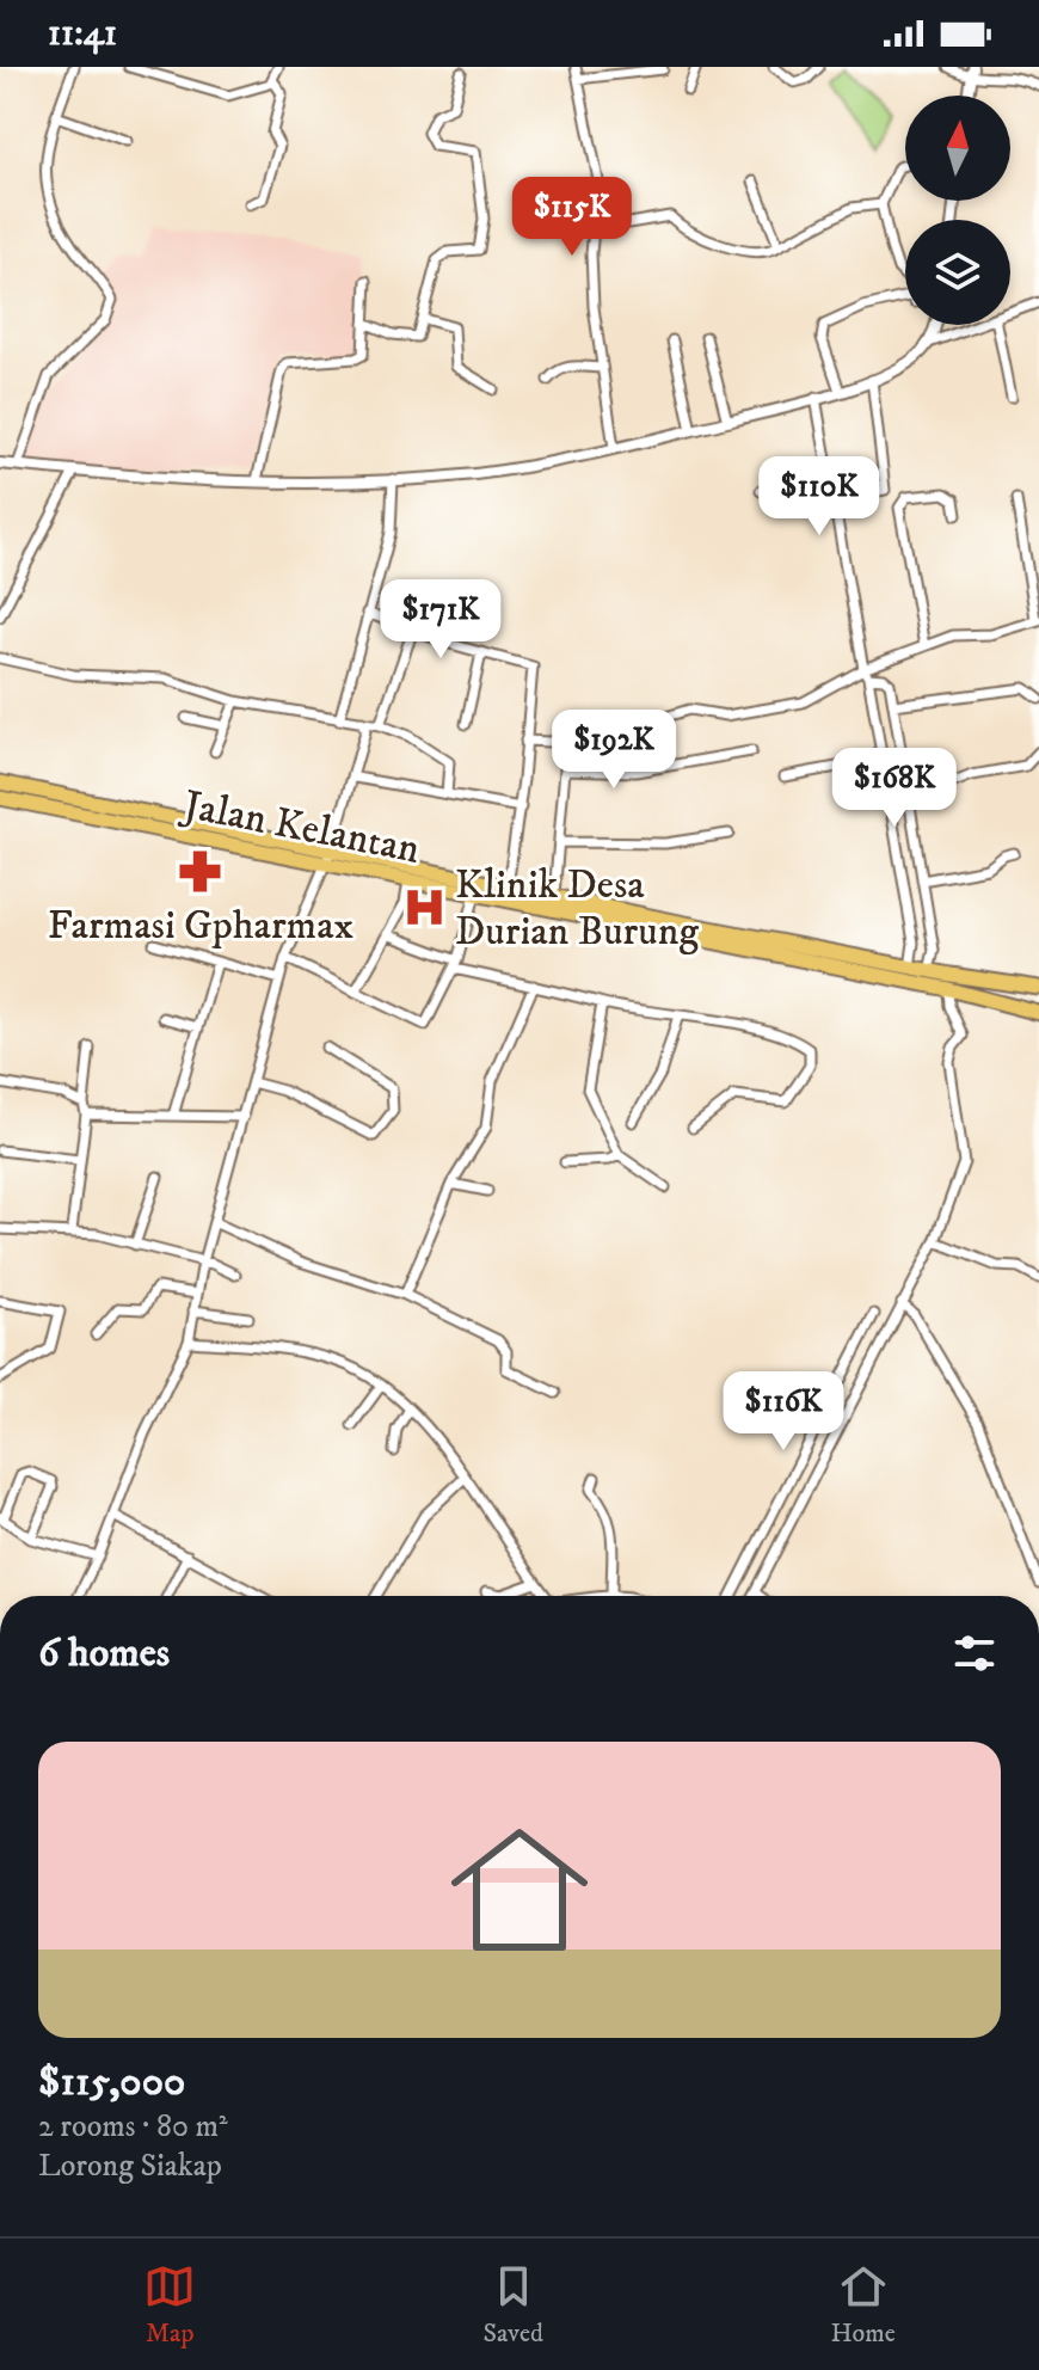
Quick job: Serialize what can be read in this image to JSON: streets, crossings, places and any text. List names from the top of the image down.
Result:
{
  "streets": {
    "highway": ["Jalan Kelantan"]
  },
  "places": {
    "pharmacy": ["Farmasi Gpharmax"],
    "hospital": ["Klinik Desa Durian Burung"]
  },
  "north": "top",
  "page": {
    "status": "11:41",
    "price": [
      "$115K",
      "$110K",
      "$171K",
      "$192K",
      "$168K",
      "$116K"
    ],
    "heading": "6 homes",
    "list": [
      {
        "name": "$115,000",
        "note": "2 rooms · 80 m² · Lorong Siakap"
      }
    ],
    "tabs": ["Map", "Saved", "Home"]
  }
}
